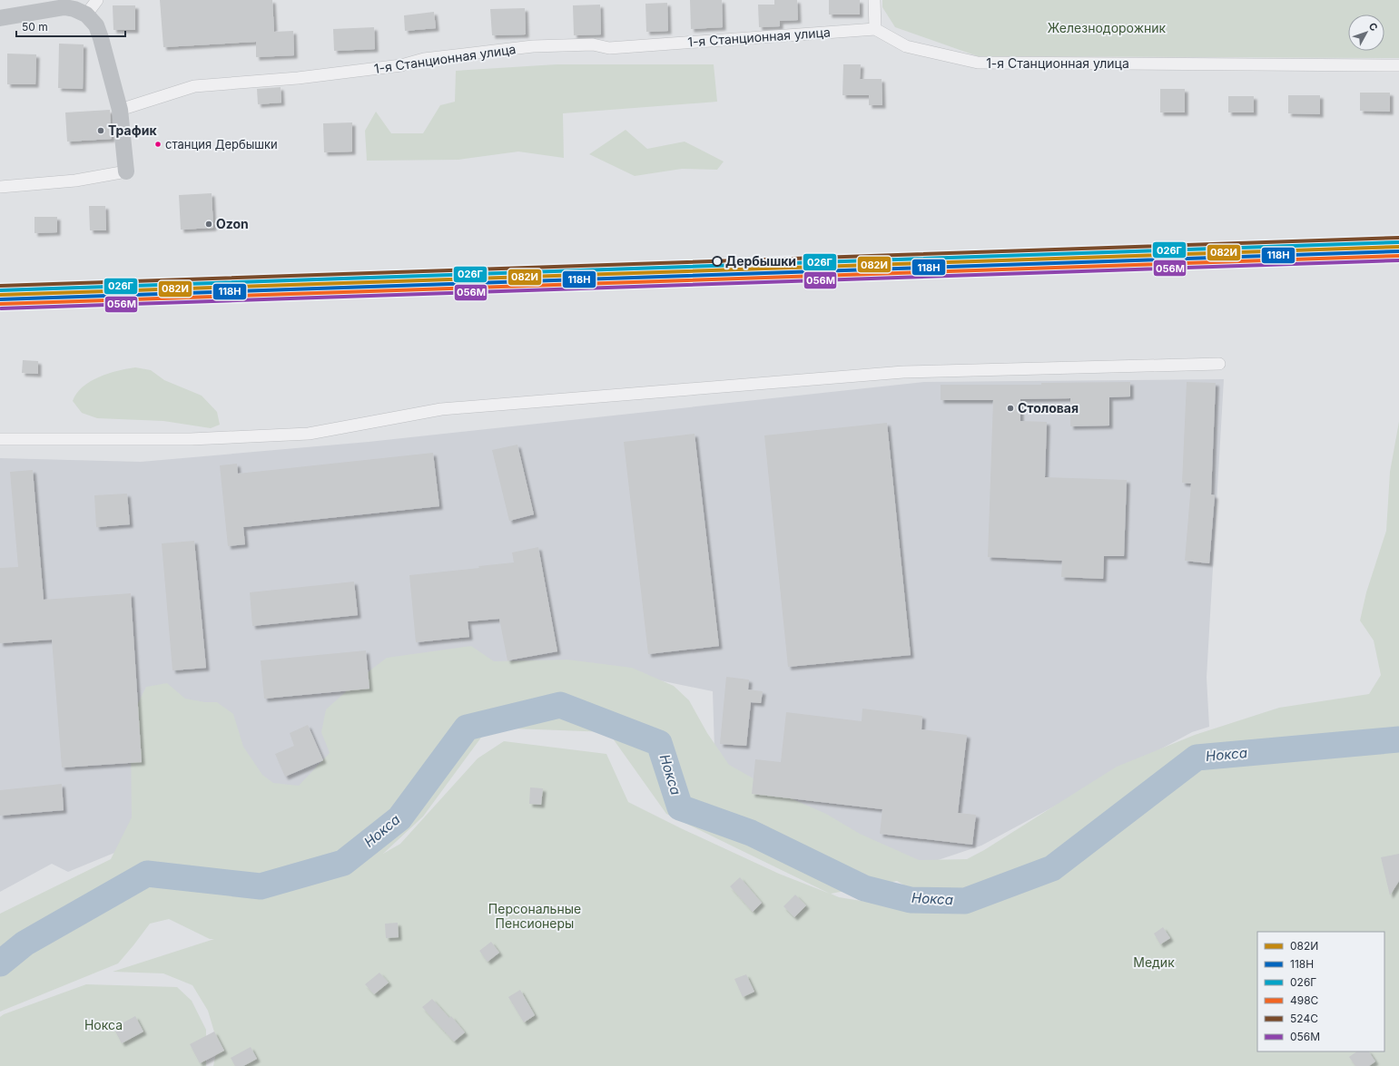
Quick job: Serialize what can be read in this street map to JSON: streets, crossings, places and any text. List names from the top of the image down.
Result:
{
  "streets": {
    "street": ["1-я Станционная улица"]
  },
  "water": ["Нокса"],
  "parks": [
    "Железнодорожник",
    "Персональные Пенсионеры",
    "Медик",
    "Нокса"
  ],
  "places": [
    "Трафик",
    "станция Дербышки",
    "Ozon",
    "Дербышки",
    "Столовая"
  ],
  "lines": [
    "transit line 524С",
    "transit line 026Г",
    "transit line 082И",
    "transit line 118Н",
    "transit line 498С",
    "transit line 056М"
  ],
  "legend": [
    "082И",
    "118Н",
    "026Г",
    "498С",
    "524С",
    "056М"
  ],
  "scale_bar": "50 m",
  "north": "top right"
}
